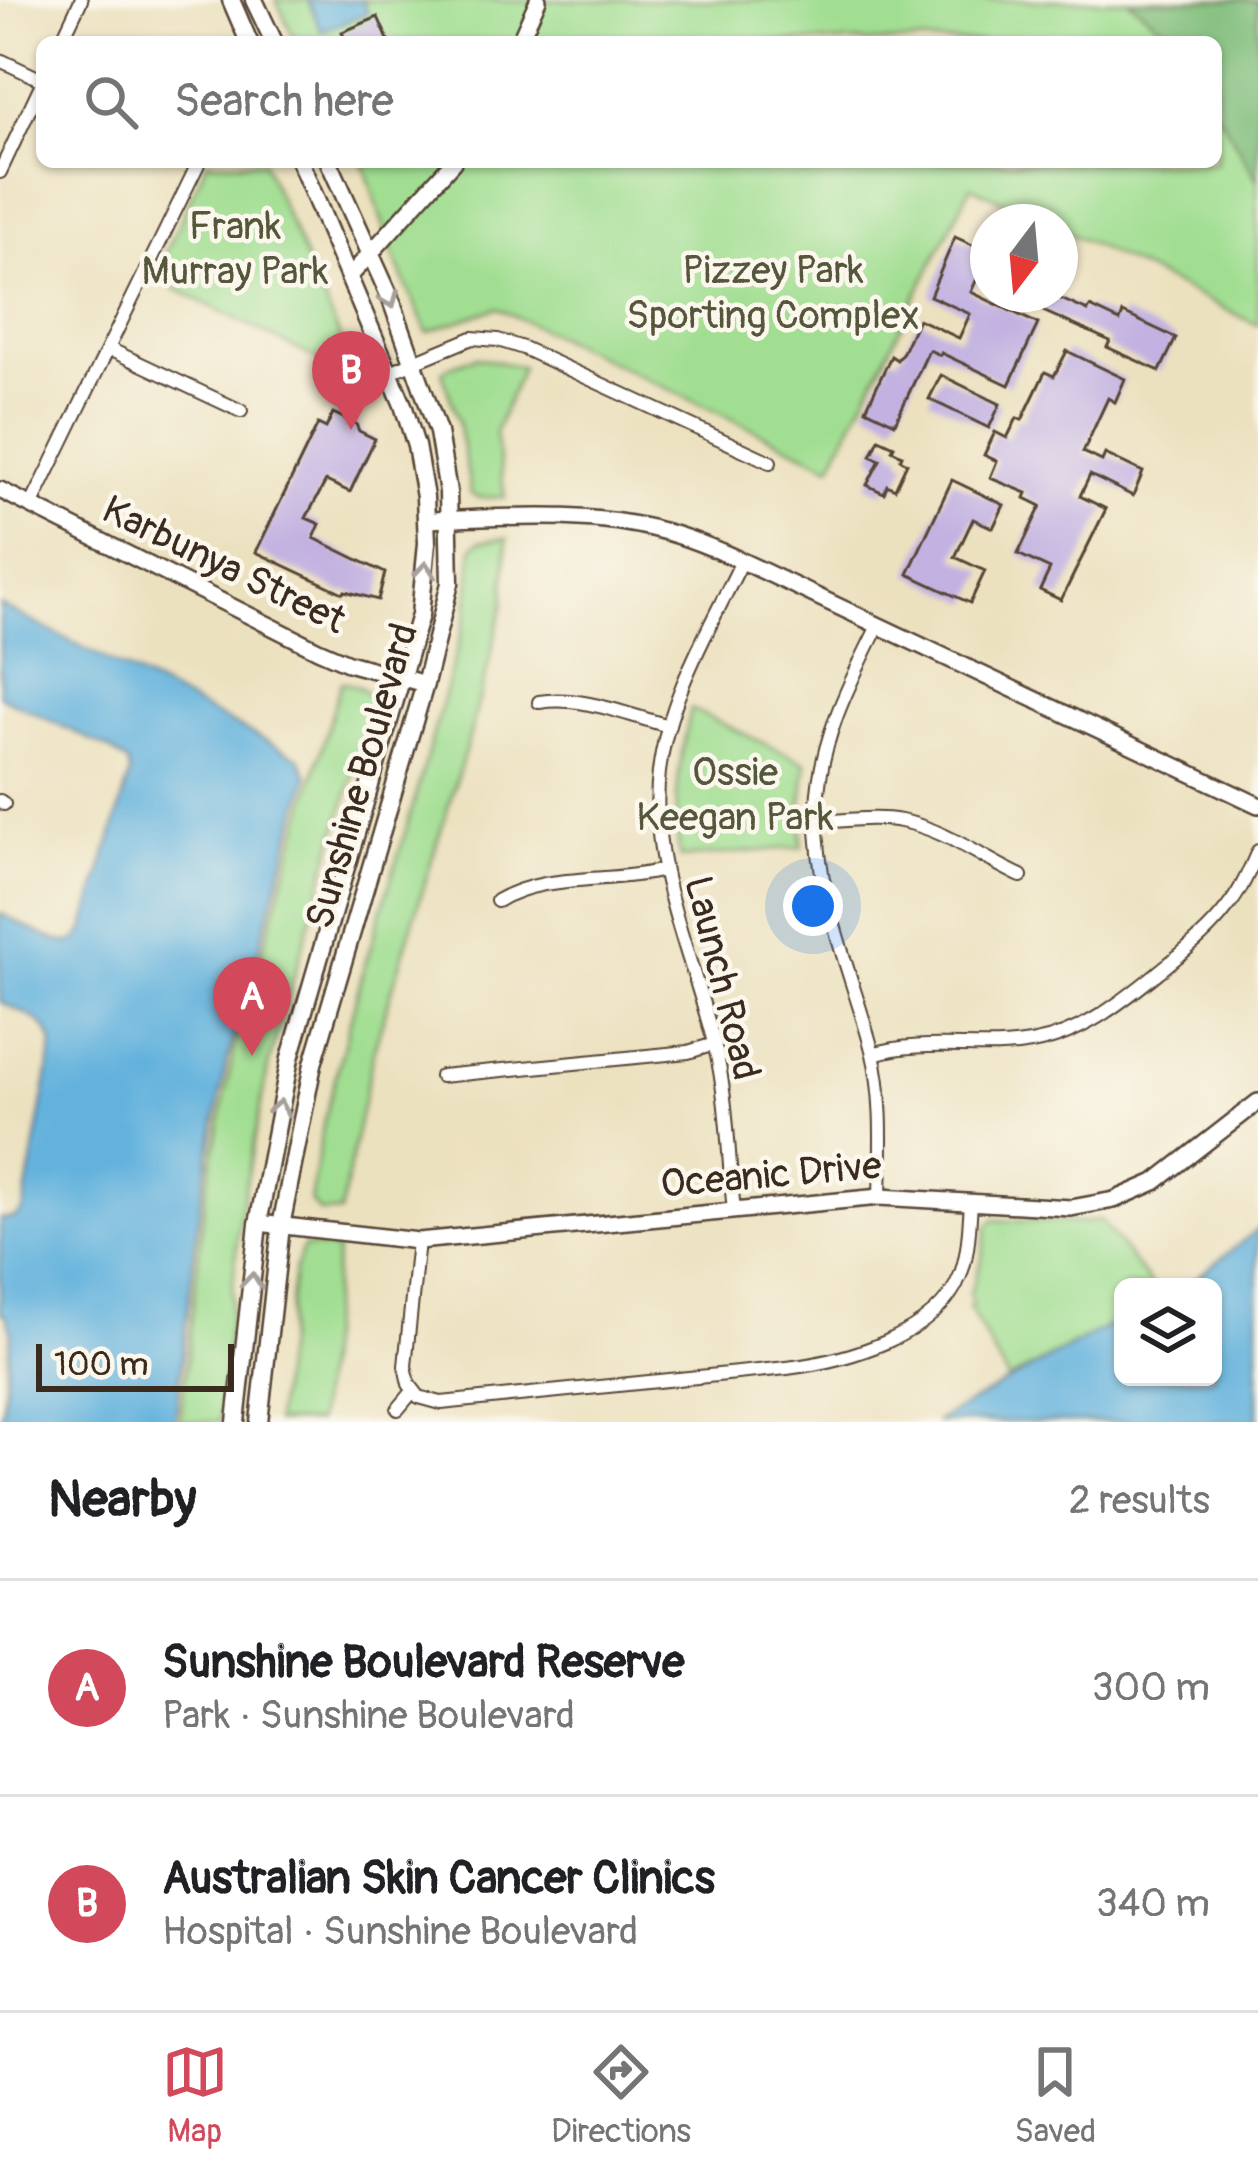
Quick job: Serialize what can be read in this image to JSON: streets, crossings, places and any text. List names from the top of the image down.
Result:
{
  "streets": {
    "main road": ["Sunshine Boulevard"],
    "street": ["Karbunya Street", "Launch Road", "Oceanic Drive"]
  },
  "crossings": [
    ["Karbunya Street", "Sunshine Boulevard"],
    ["Sunshine Boulevard", "Oceanic Drive"],
    ["Launch Road", "Oceanic Drive"]
  ],
  "parks": ["Frank Murray Park", "Pizzey Park Sporting Complex", "Ossie Keegan Park"],
  "scale_bar": "100 m",
  "north": "bottom",
  "page": {
    "search": "Search here",
    "pins": ["B", "A"],
    "scale": "100 m",
    "heading": ["Nearby", "2 results"],
    "list": [
      {
        "mark": "A",
        "name": "Sunshine Boulevard Reserve",
        "note": "Park · Sunshine Boulevard",
        "value": "300 m"
      },
      {
        "mark": "B",
        "name": "Australian Skin Cancer Clinics",
        "note": "Hospital · Sunshine Boulevard",
        "value": "340 m"
      }
    ],
    "nav": ["Map", "Directions", "Saved"]
  }
}
